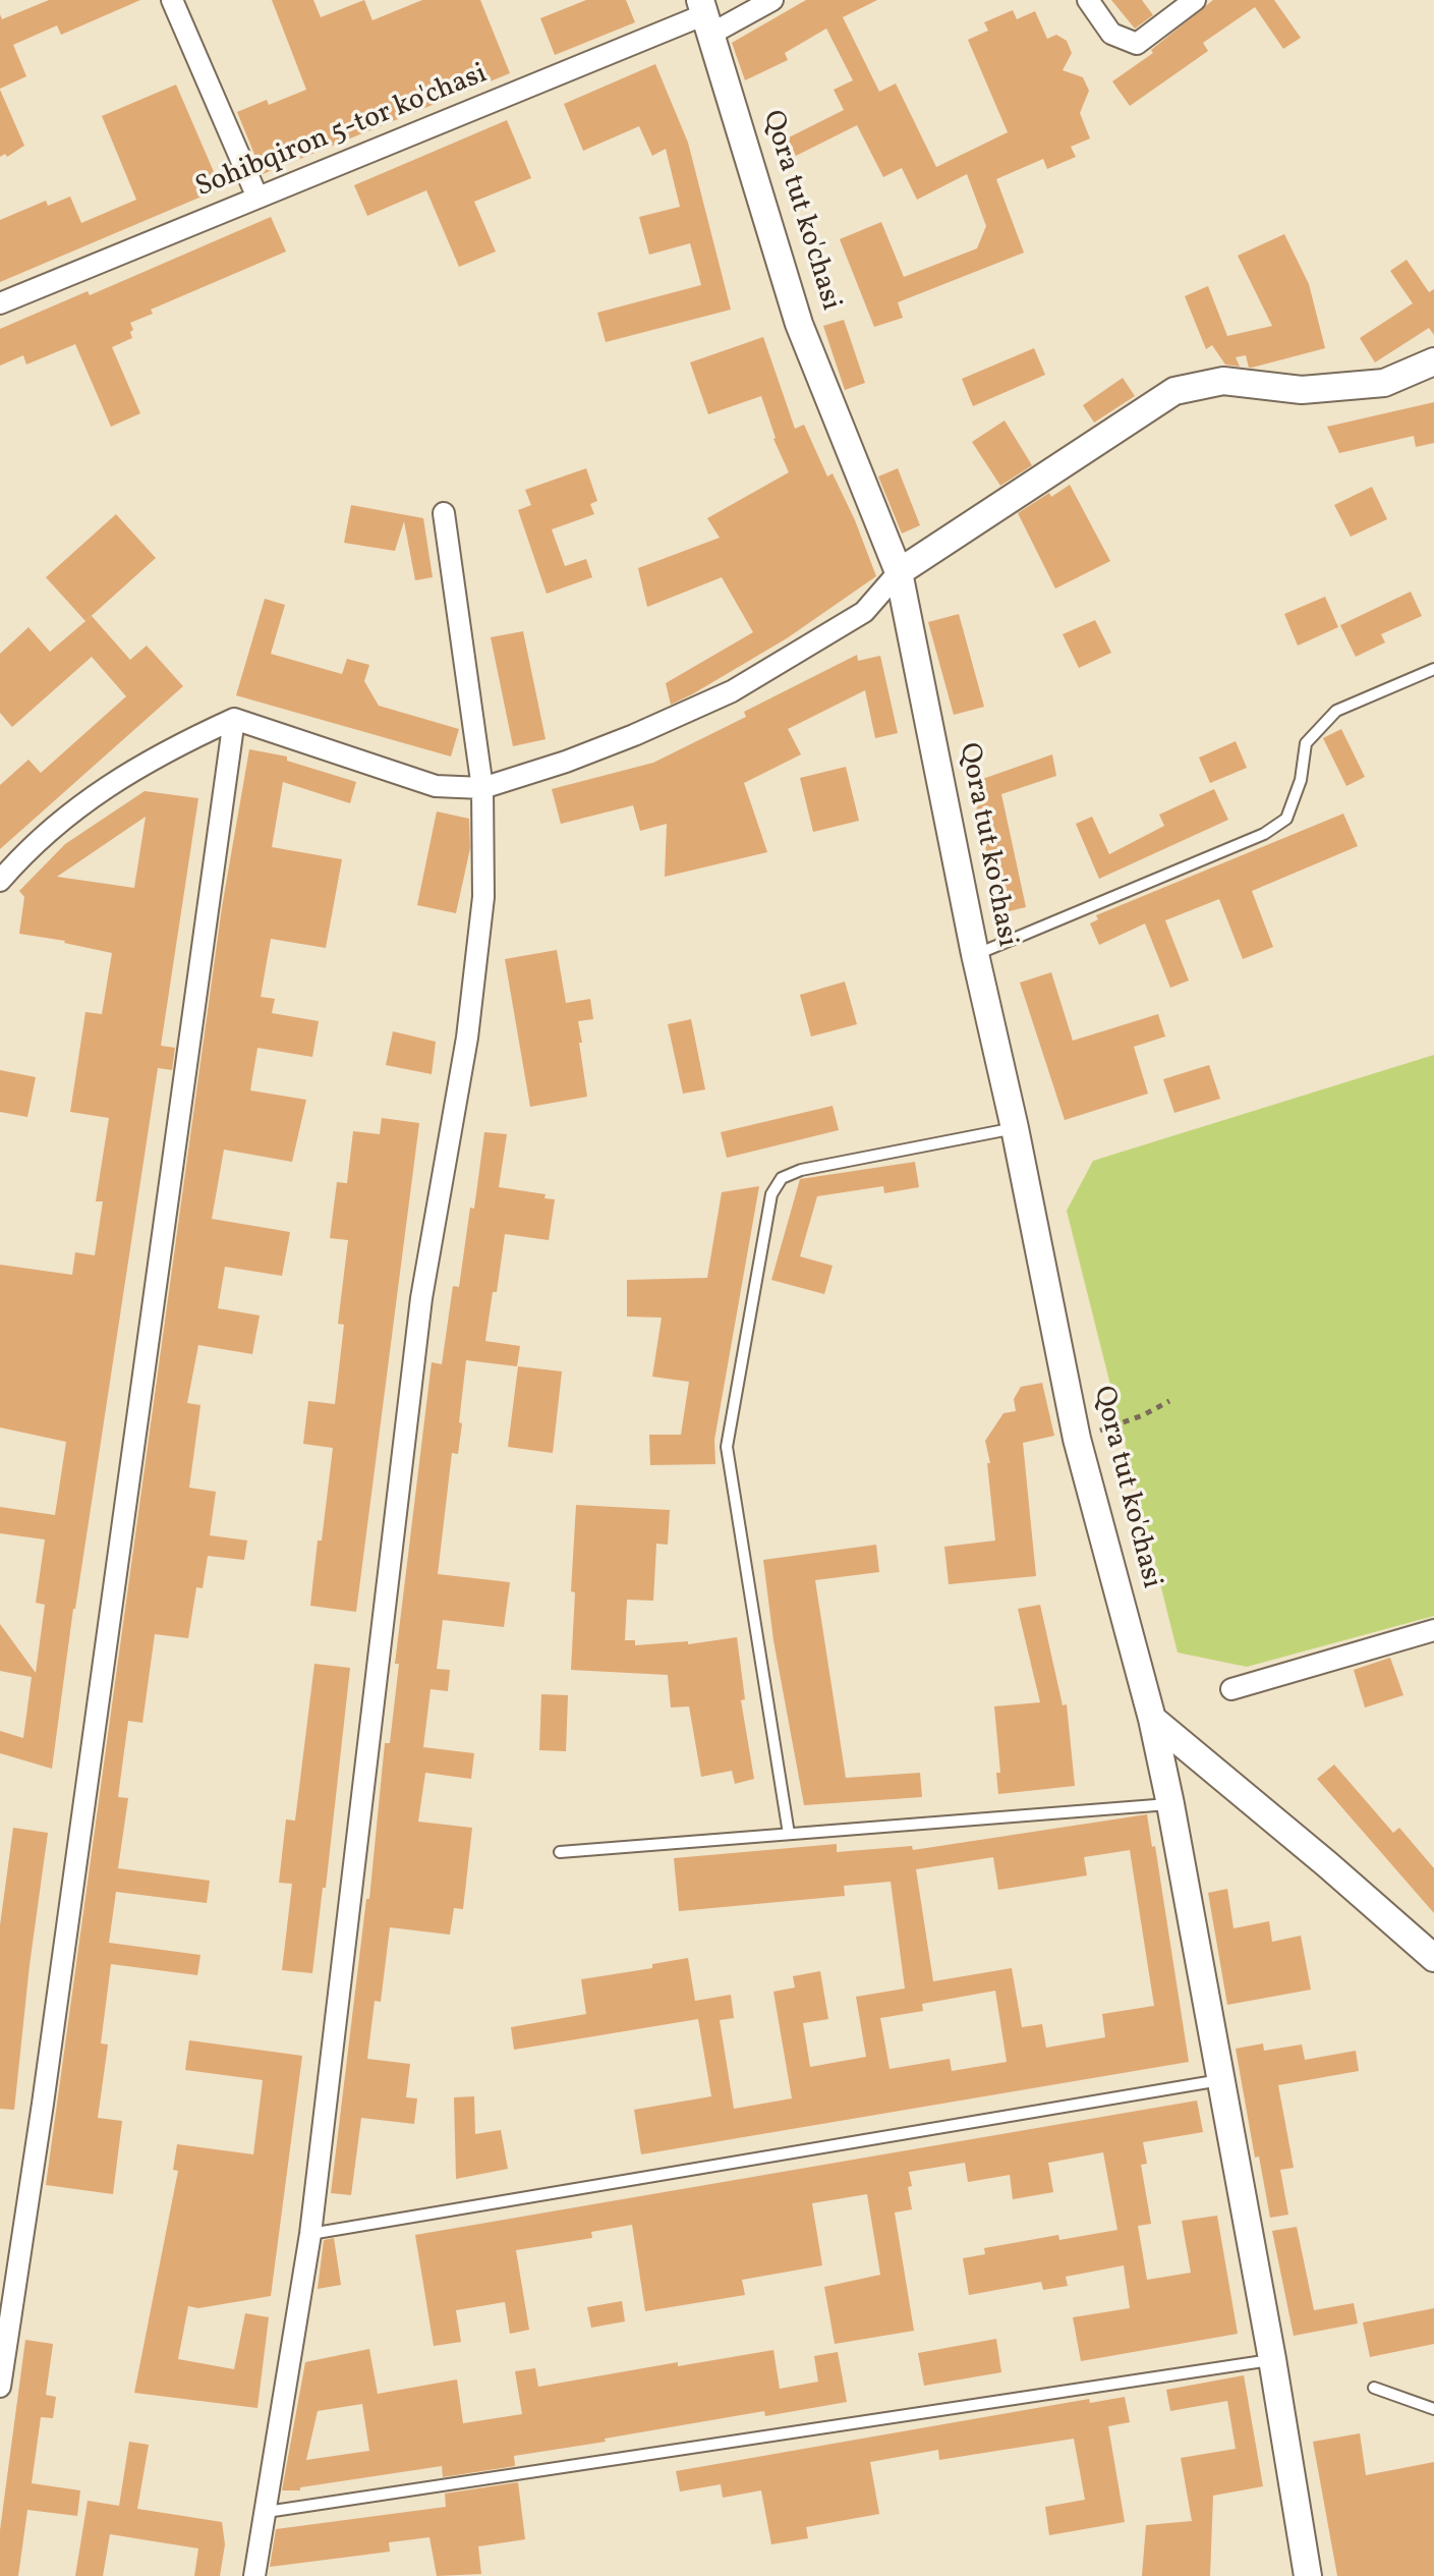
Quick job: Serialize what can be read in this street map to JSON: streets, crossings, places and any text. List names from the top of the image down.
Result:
{
  "streets": {
    "street": ["Sohibqiron 5-tor ko'chasi", "Qora tut ko'chasi"]
  },
  "crossings": [
    ["Sohibqiron 5-tor ko'chasi", "Qora tut ko'chasi"]
  ]
}
